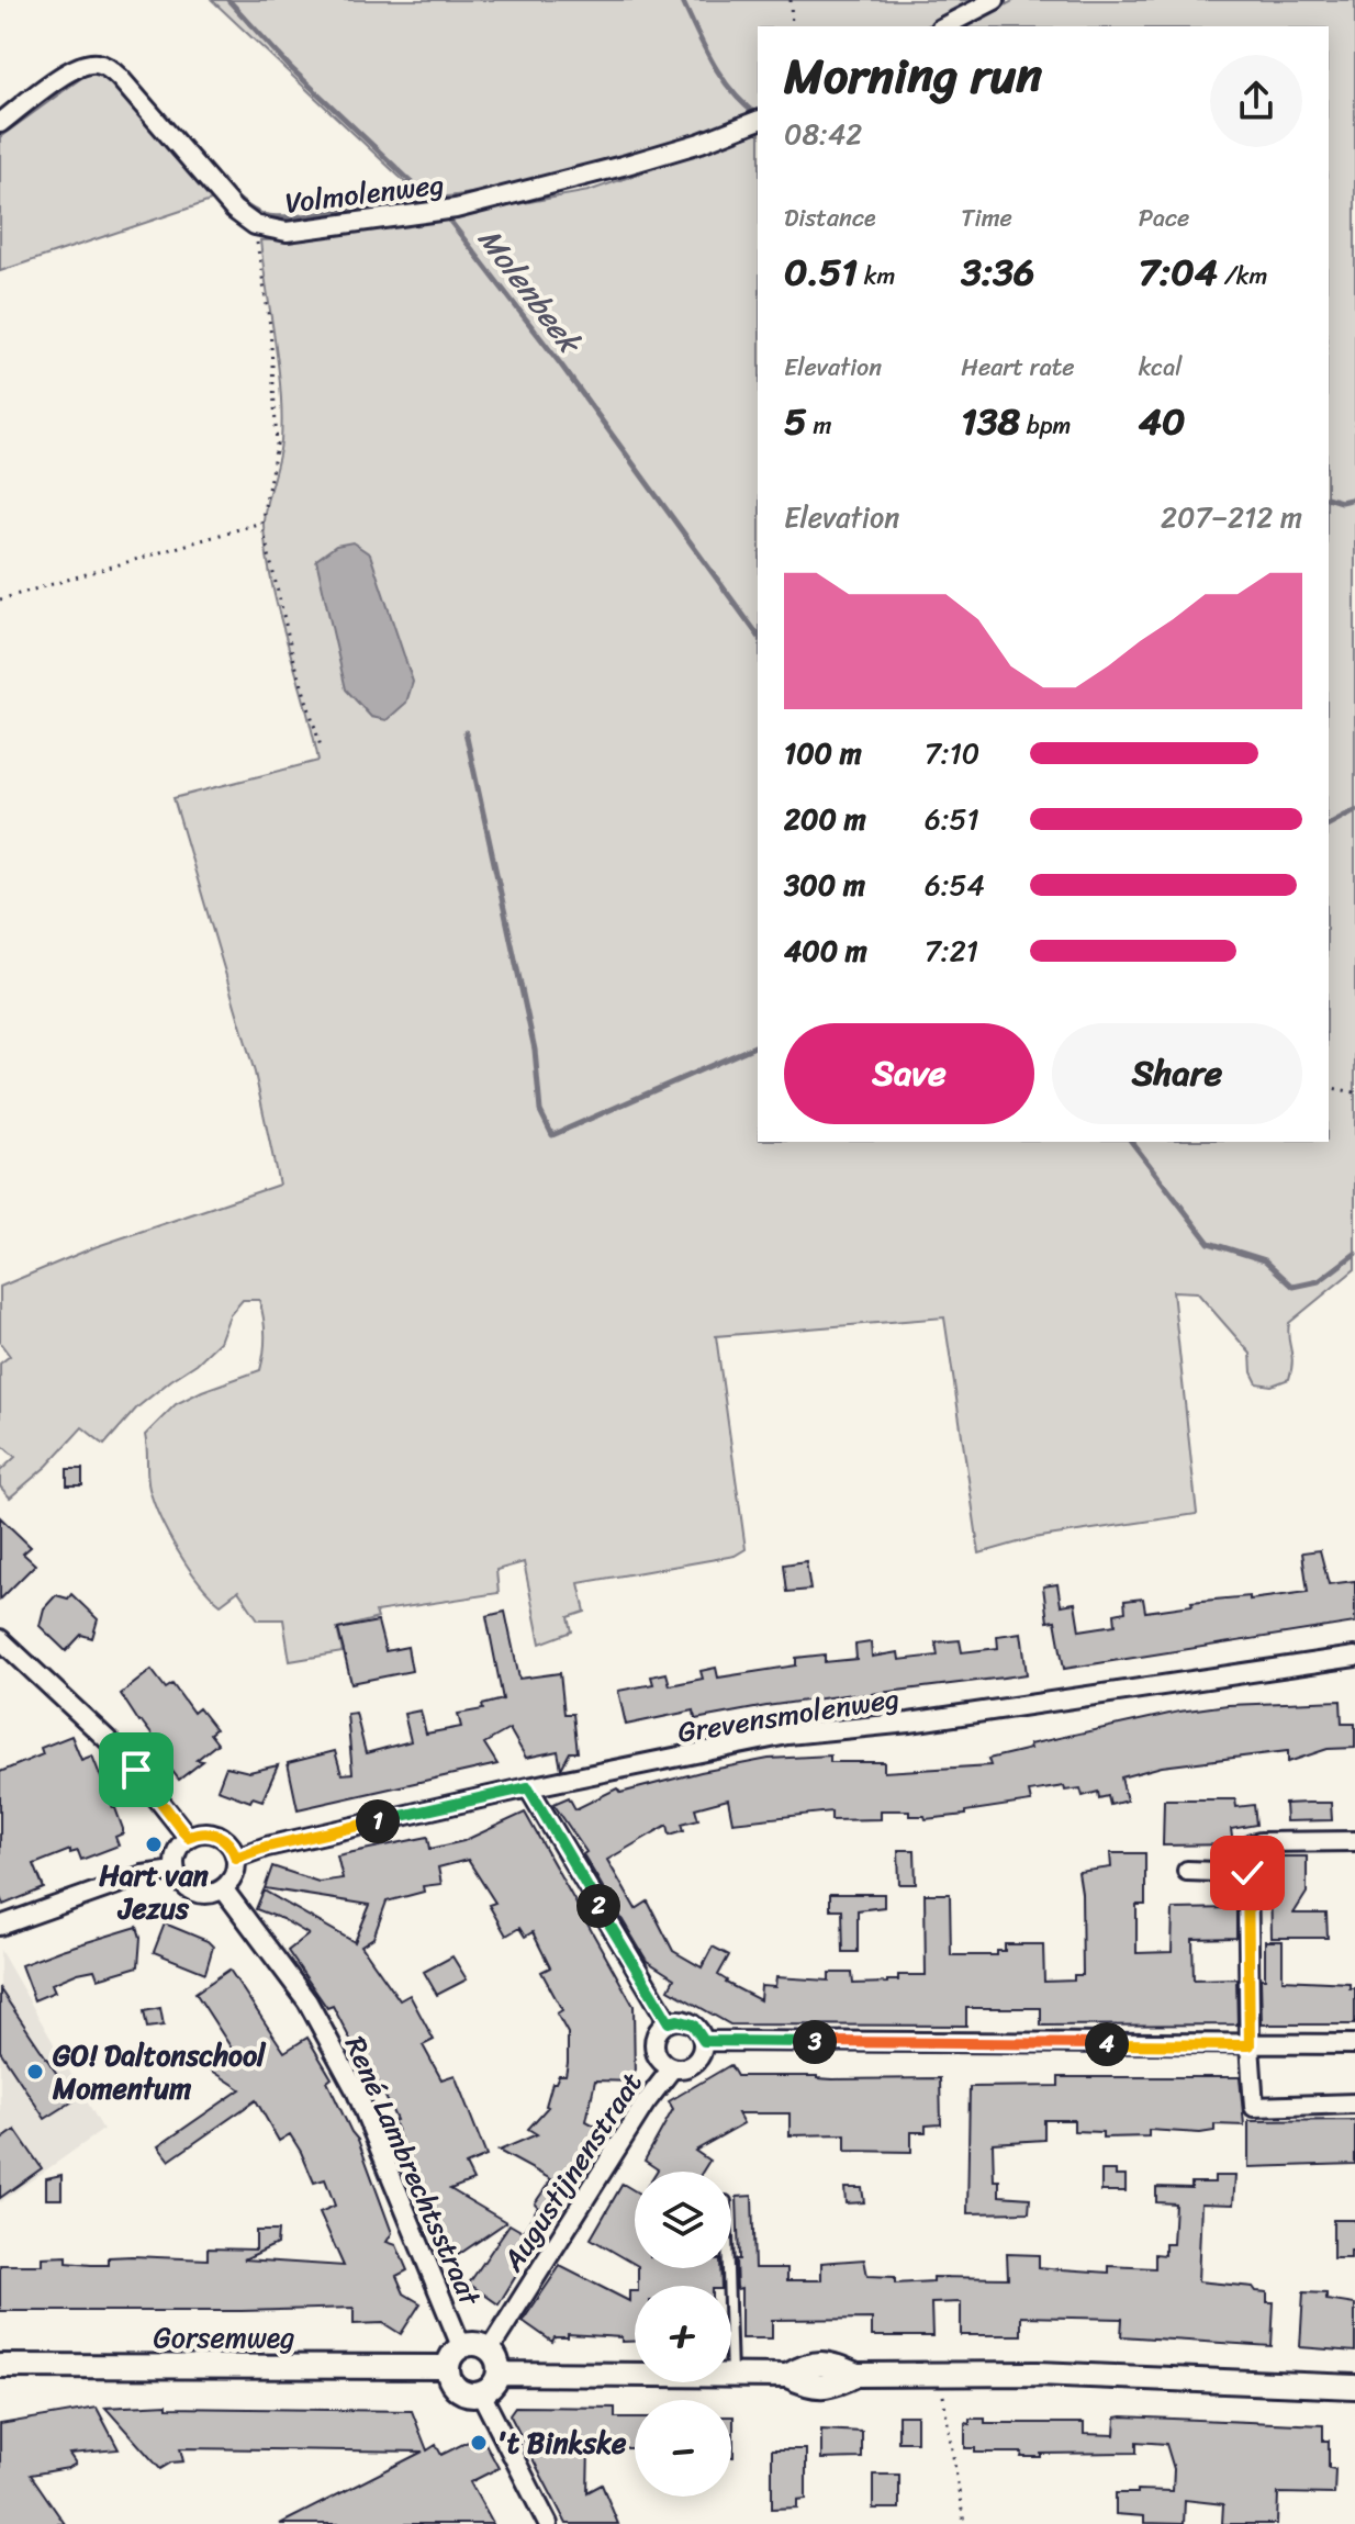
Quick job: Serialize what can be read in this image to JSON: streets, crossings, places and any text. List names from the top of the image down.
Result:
{
  "streets": {
    "street": [
      "Volmolenweg",
      "Grevensmolenweg",
      "René Lambrechtsstraat",
      "Augustijnenstraat",
      "Gorsemweg"
    ]
  },
  "crossings": [
    ["Grevensmolenweg", "René Lambrechtsstraat"],
    ["René Lambrechtsstraat", "Augustijnenstraat"],
    ["René Lambrechtsstraat", "Gorsemweg"],
    ["Augustijnenstraat", "Gorsemweg"]
  ],
  "water": ["Molenbeek"],
  "places": ["Hart van Jezus", "GO! Daltonschool Momentum", "'t Binkske"],
  "page": {
    "heading": ["Morning run", "08:42"],
    "stats": [
      ["Distance", "0.51 km"],
      ["Time", "3:36"],
      ["Pace", "7:04 /km"],
      ["Elevation", "5 m"],
      ["Heart rate", "138 bpm"],
      ["kcal", "40"]
    ],
    "chart": ["Elevation", "207–212 m"],
    "list": [
      {
        "name": "100 m",
        "note": "7:10"
      },
      {
        "name": "200 m",
        "note": "6:51"
      },
      {
        "name": "300 m",
        "note": "6:54"
      },
      {
        "name": "400 m",
        "note": "7:21"
      }
    ],
    "buttons": ["Save", "Share"],
    "pins": [
      "1",
      "2",
      "3",
      "4"
    ],
    "map_buttons": ["+", "−"]
  }
}
